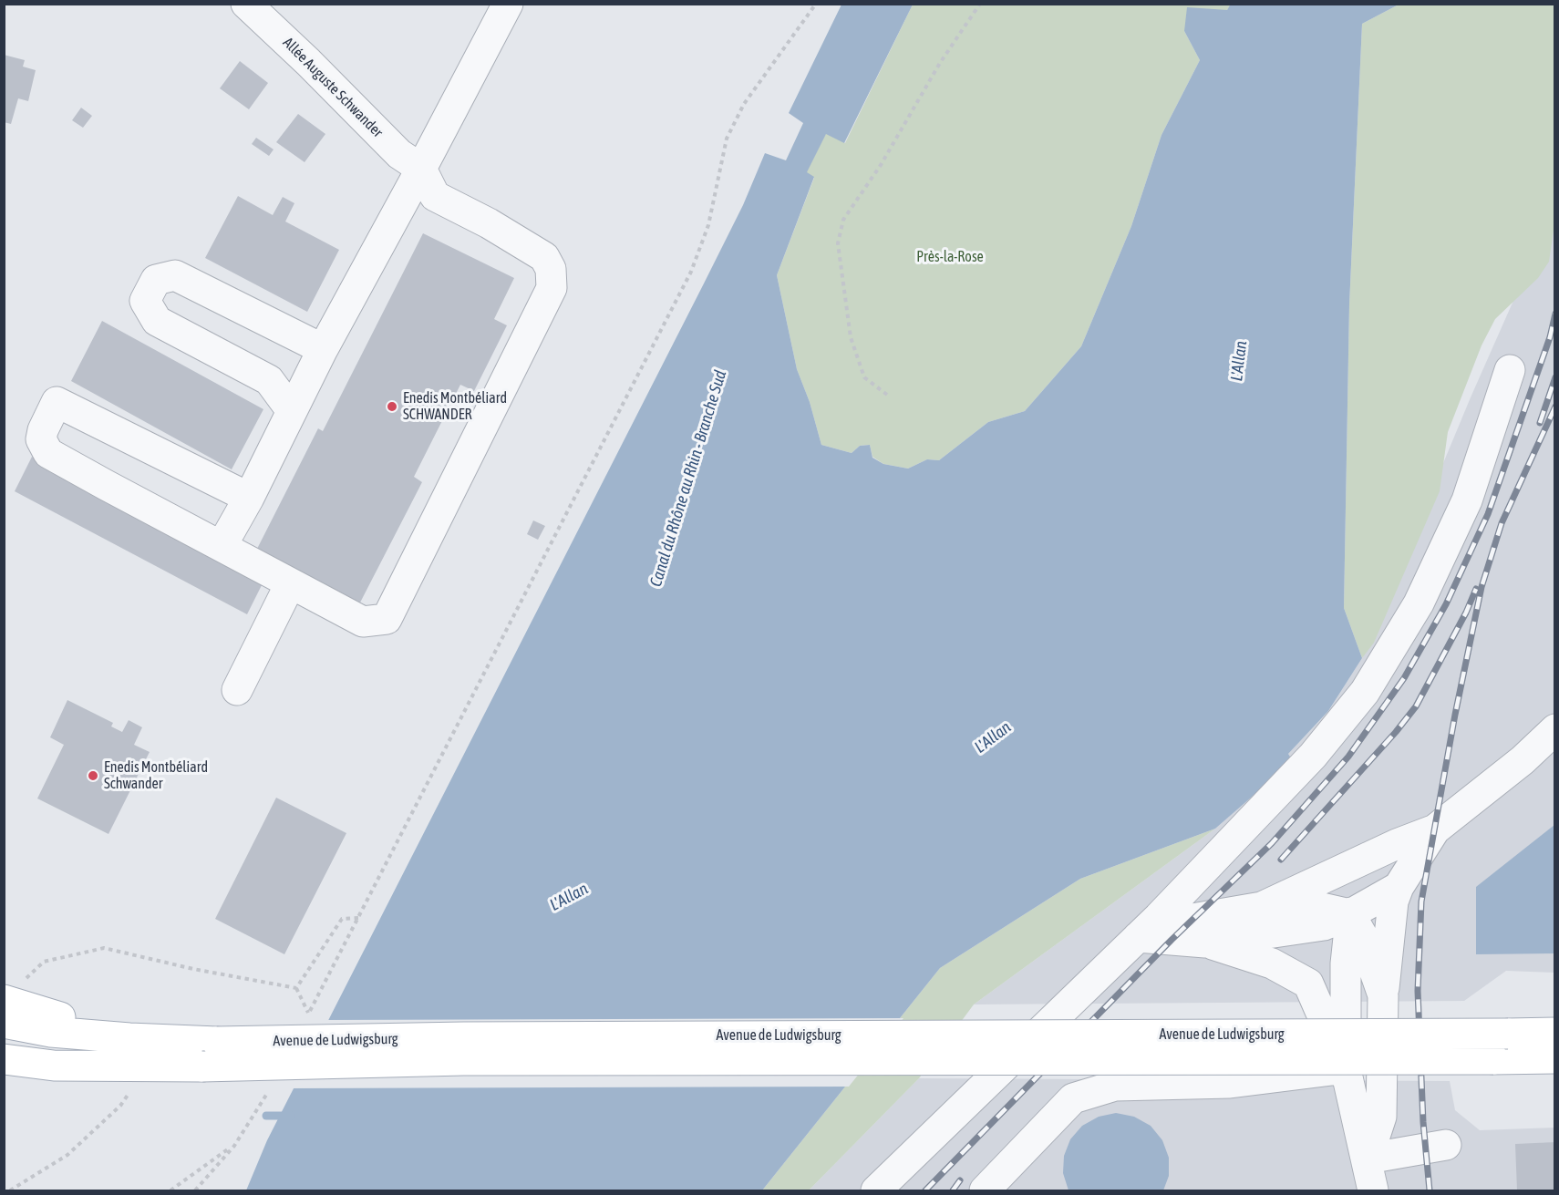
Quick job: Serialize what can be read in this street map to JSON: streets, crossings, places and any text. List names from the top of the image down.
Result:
{
  "streets": {
    "main road": ["Avenue de Ludwigsburg"],
    "street": ["Allée Auguste Schwander"]
  },
  "water": ["L'Allan", "Canal du Rhône au Rhin - Branche Sud"],
  "parks": ["Près-la-Rose"],
  "places": ["Enedis Montbéliard SCHWANDER", "Enedis Montbéliard Schwander"]
}
